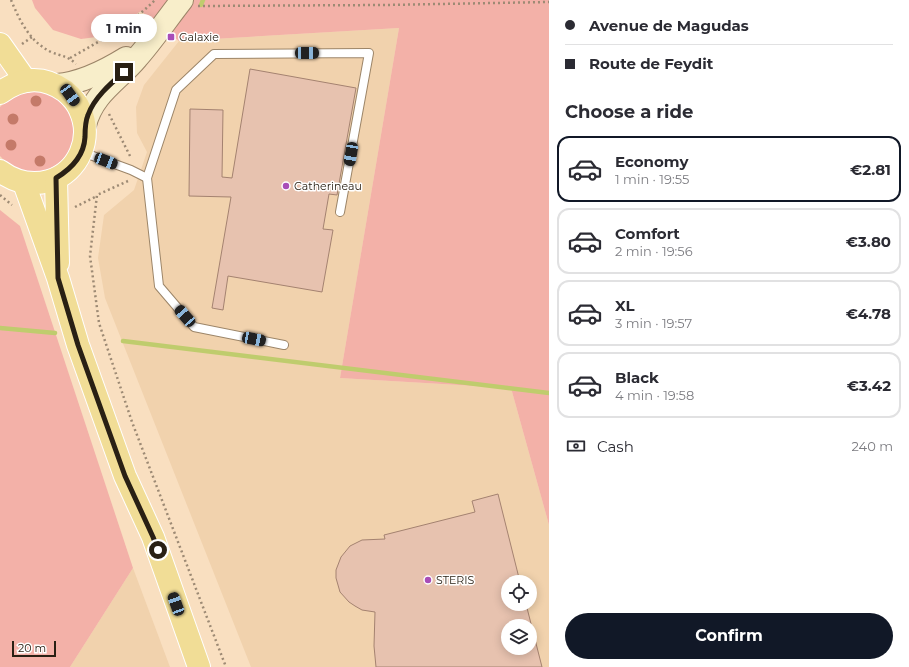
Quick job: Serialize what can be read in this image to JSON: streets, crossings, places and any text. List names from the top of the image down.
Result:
{
  "places": {
    "transit": ["Galaxie"],
    "other": ["Catherineau", "STERIS"]
  },
  "scale_bar": "20 m",
  "page": {
    "banner": ["Avenue de Magudas", "Route de Feydit"],
    "bubble": "1 min",
    "heading": "Choose a ride",
    "list": [
      {
        "name": "Economy",
        "note": "1 min · 19:55",
        "value": "€2.81"
      },
      {
        "name": "Comfort",
        "note": "2 min · 19:56",
        "value": "€3.80"
      },
      {
        "name": "XL",
        "note": "3 min · 19:57",
        "value": "€4.78"
      },
      {
        "name": "Black",
        "note": "4 min · 19:58",
        "value": "€3.42"
      }
    ],
    "pay": ["Cash", "240 m"],
    "buttons": "Confirm",
    "scale": "20 m"
  }
}
